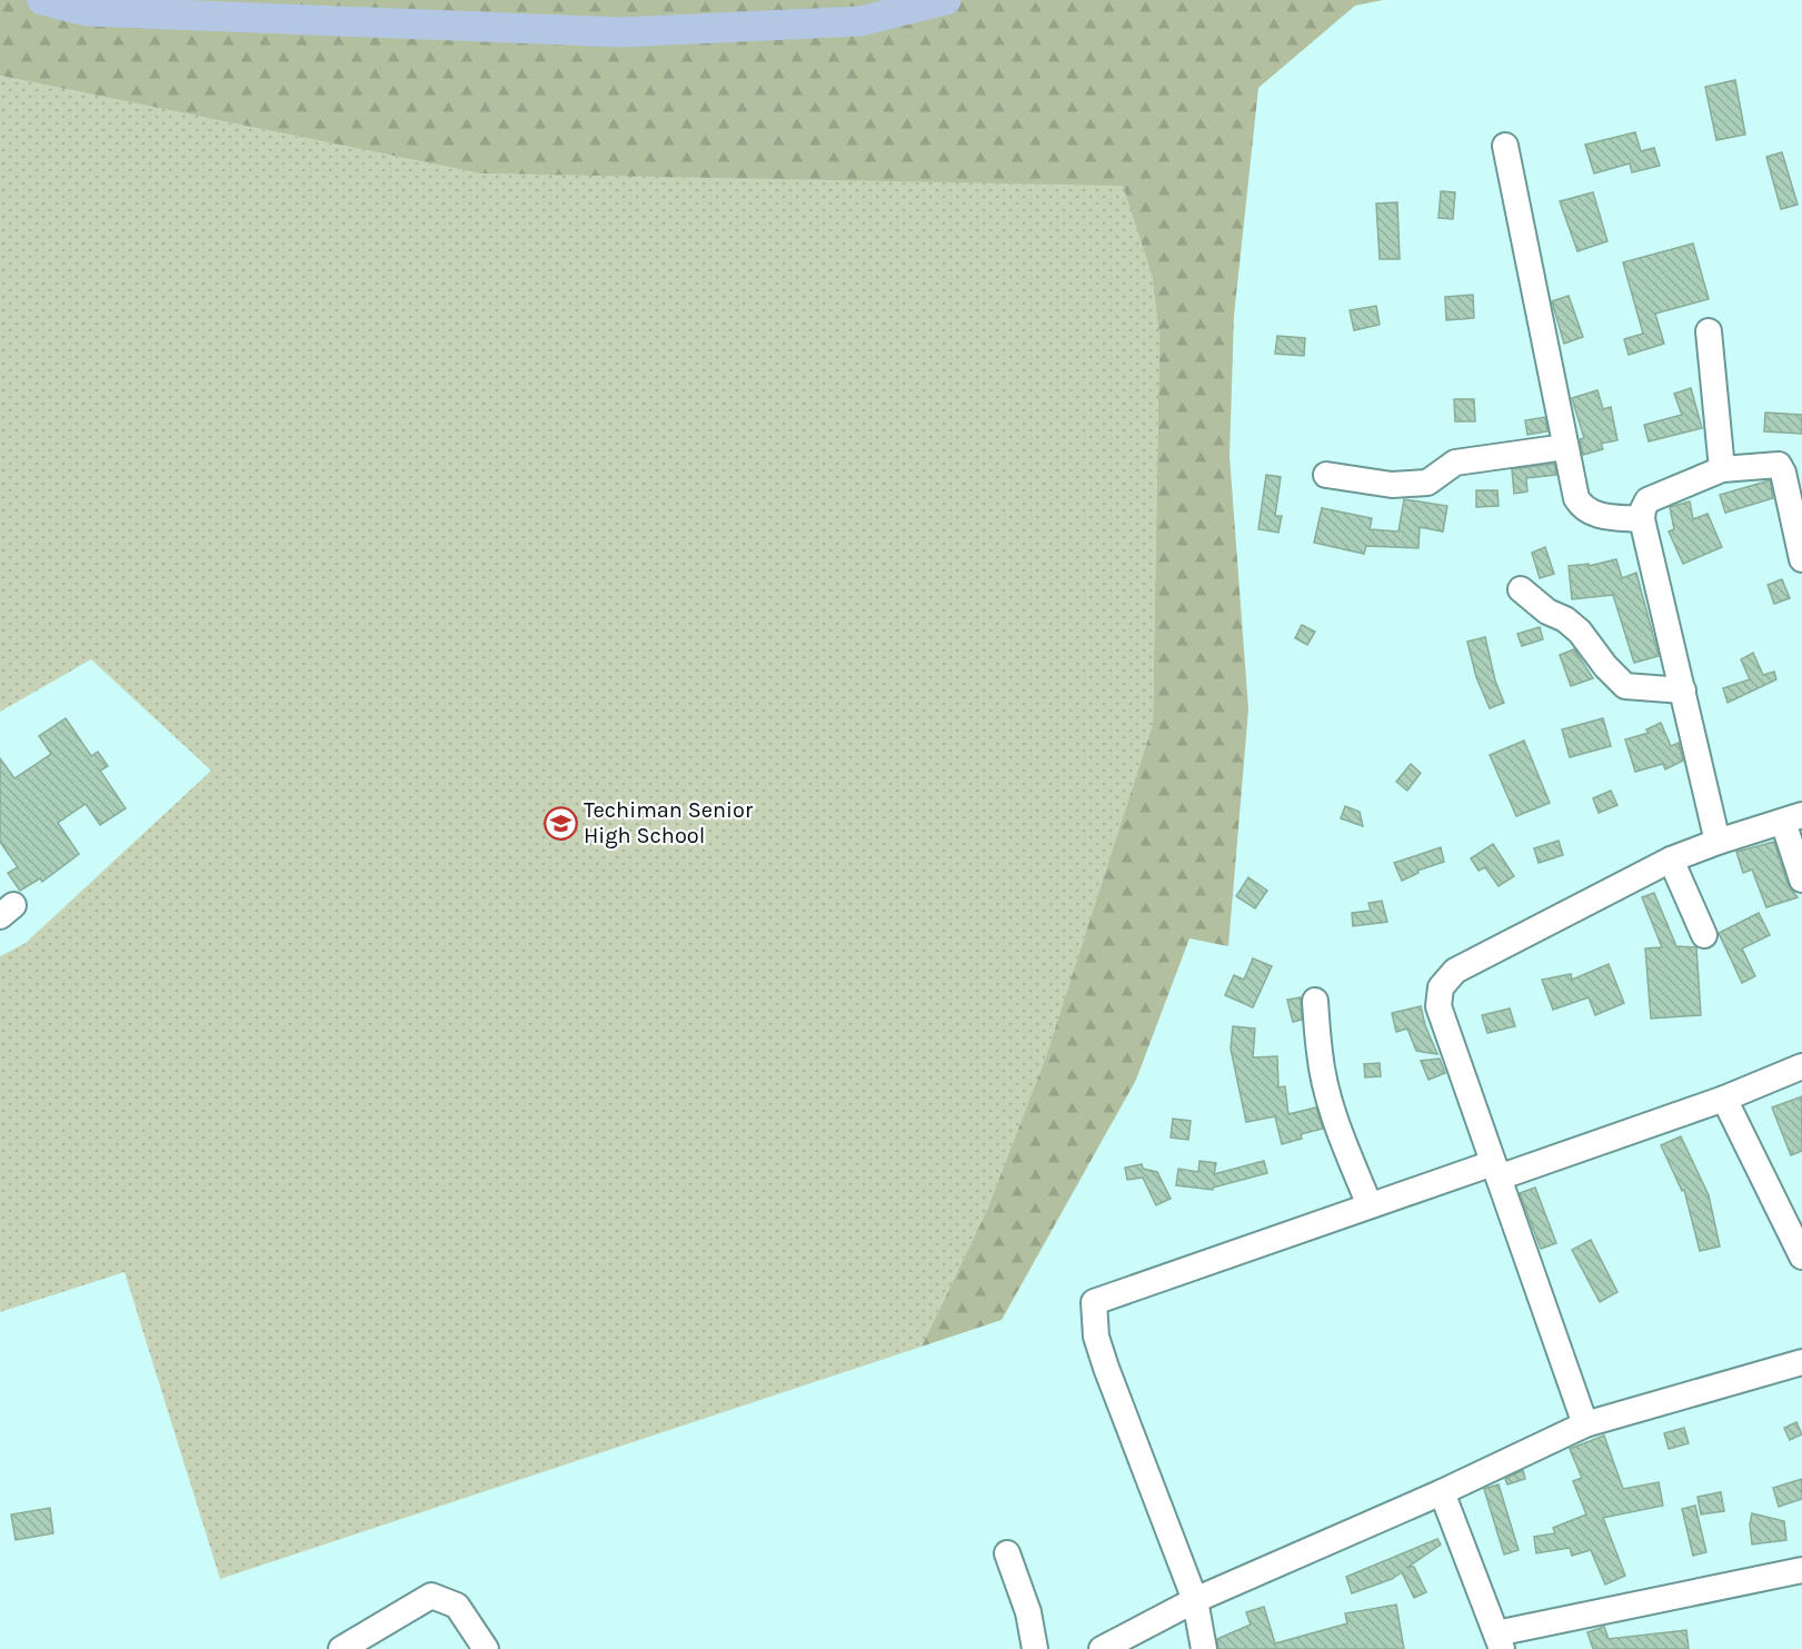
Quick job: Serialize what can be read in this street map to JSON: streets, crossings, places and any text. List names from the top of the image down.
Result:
{
  "places": {
    "school or university": ["Techiman Senior High School"]
  }
}
